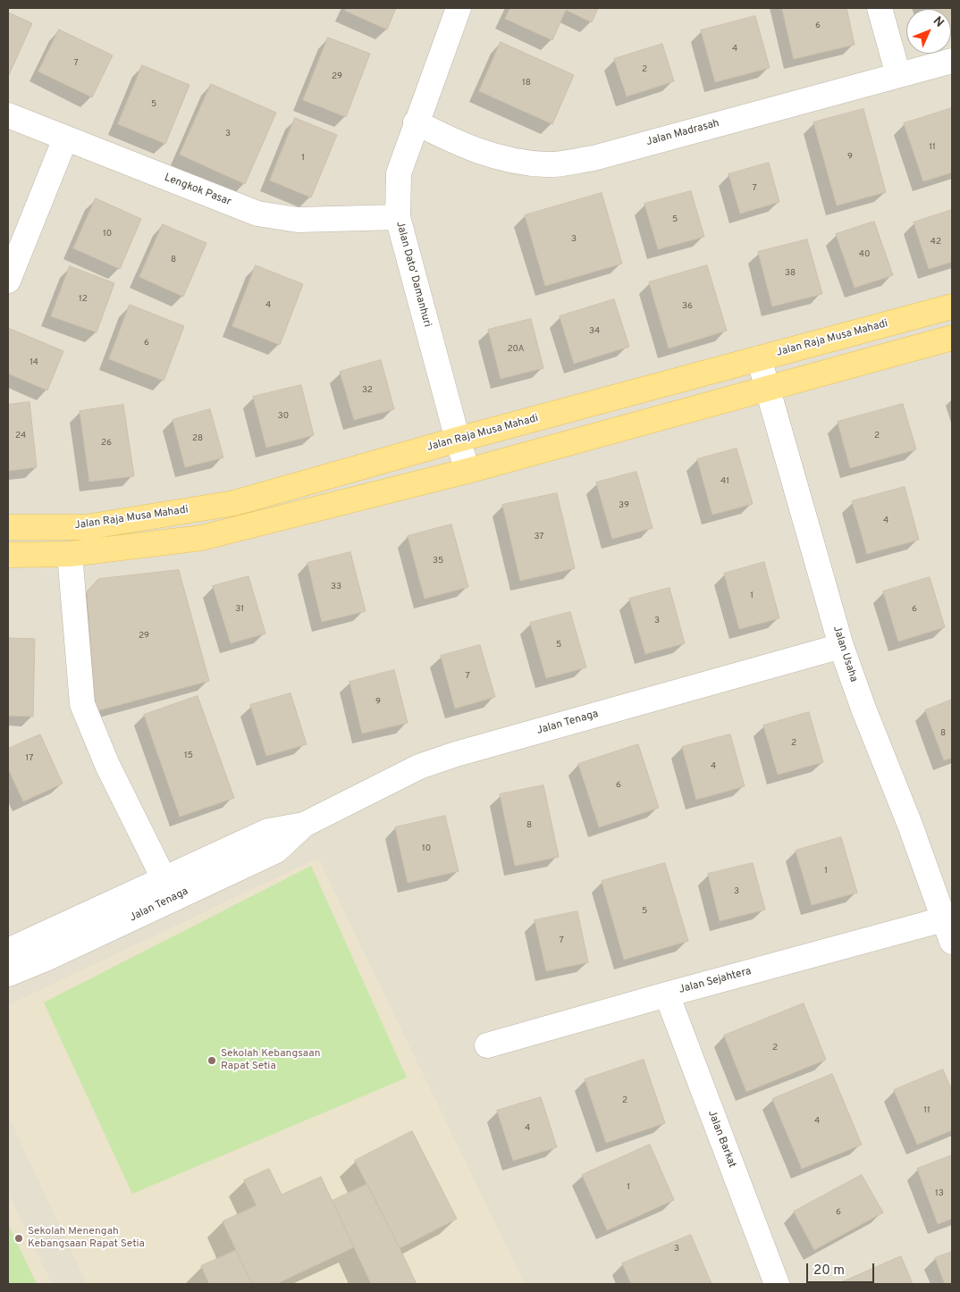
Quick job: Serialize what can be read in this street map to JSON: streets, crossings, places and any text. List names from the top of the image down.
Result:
{
  "streets": {
    "main road": ["Jalan Raja Musa Mahadi"],
    "street": [
      "Jalan Madrasah",
      "Lengkok Pasar",
      "Jalan Dato' Damanhuri",
      "Jalan Usaha",
      "Jalan Tenaga",
      "Jalan Sejahtera",
      "Jalan Barkat"
    ]
  },
  "crossings": [
    ["Jalan Madrasah", "Jalan Dato' Damanhuri"],
    ["Lengkok Pasar", "Jalan Dato' Damanhuri"],
    ["Jalan Dato' Damanhuri", "Jalan Raja Musa Mahadi"],
    ["Jalan Raja Musa Mahadi", "Jalan Usaha"],
    ["Jalan Usaha", "Jalan Tenaga"],
    ["Jalan Usaha", "Jalan Sejahtera"],
    ["Jalan Sejahtera", "Jalan Barkat"]
  ],
  "places": ["Sekolah Kebangsaan Rapat Setia", "Sekolah Menengah Kebangsaan Rapat Setia"],
  "house_numbers": [
    "6",
    "4",
    "7",
    "2",
    "29",
    "18",
    "5",
    "3",
    "11",
    "9",
    "1",
    "7",
    "5",
    "10",
    "3",
    "42",
    "40",
    "8",
    "38",
    "12",
    "4",
    "36",
    "34",
    "6",
    "20A",
    "14",
    "32",
    "30",
    "24",
    "2",
    "28",
    "26",
    "41",
    "39",
    "4",
    "37",
    "35",
    "33",
    "1",
    "31",
    "6",
    "3",
    "29",
    "5",
    "7",
    "9",
    "8",
    "2",
    "15",
    "17",
    "4",
    "6",
    "8",
    "10",
    "1",
    "3",
    "5",
    "7",
    "2",
    "2",
    "11",
    "4",
    "4",
    "1",
    "13",
    "6",
    "3"
  ],
  "scale_bar": "20 m",
  "north": "top right"
}
